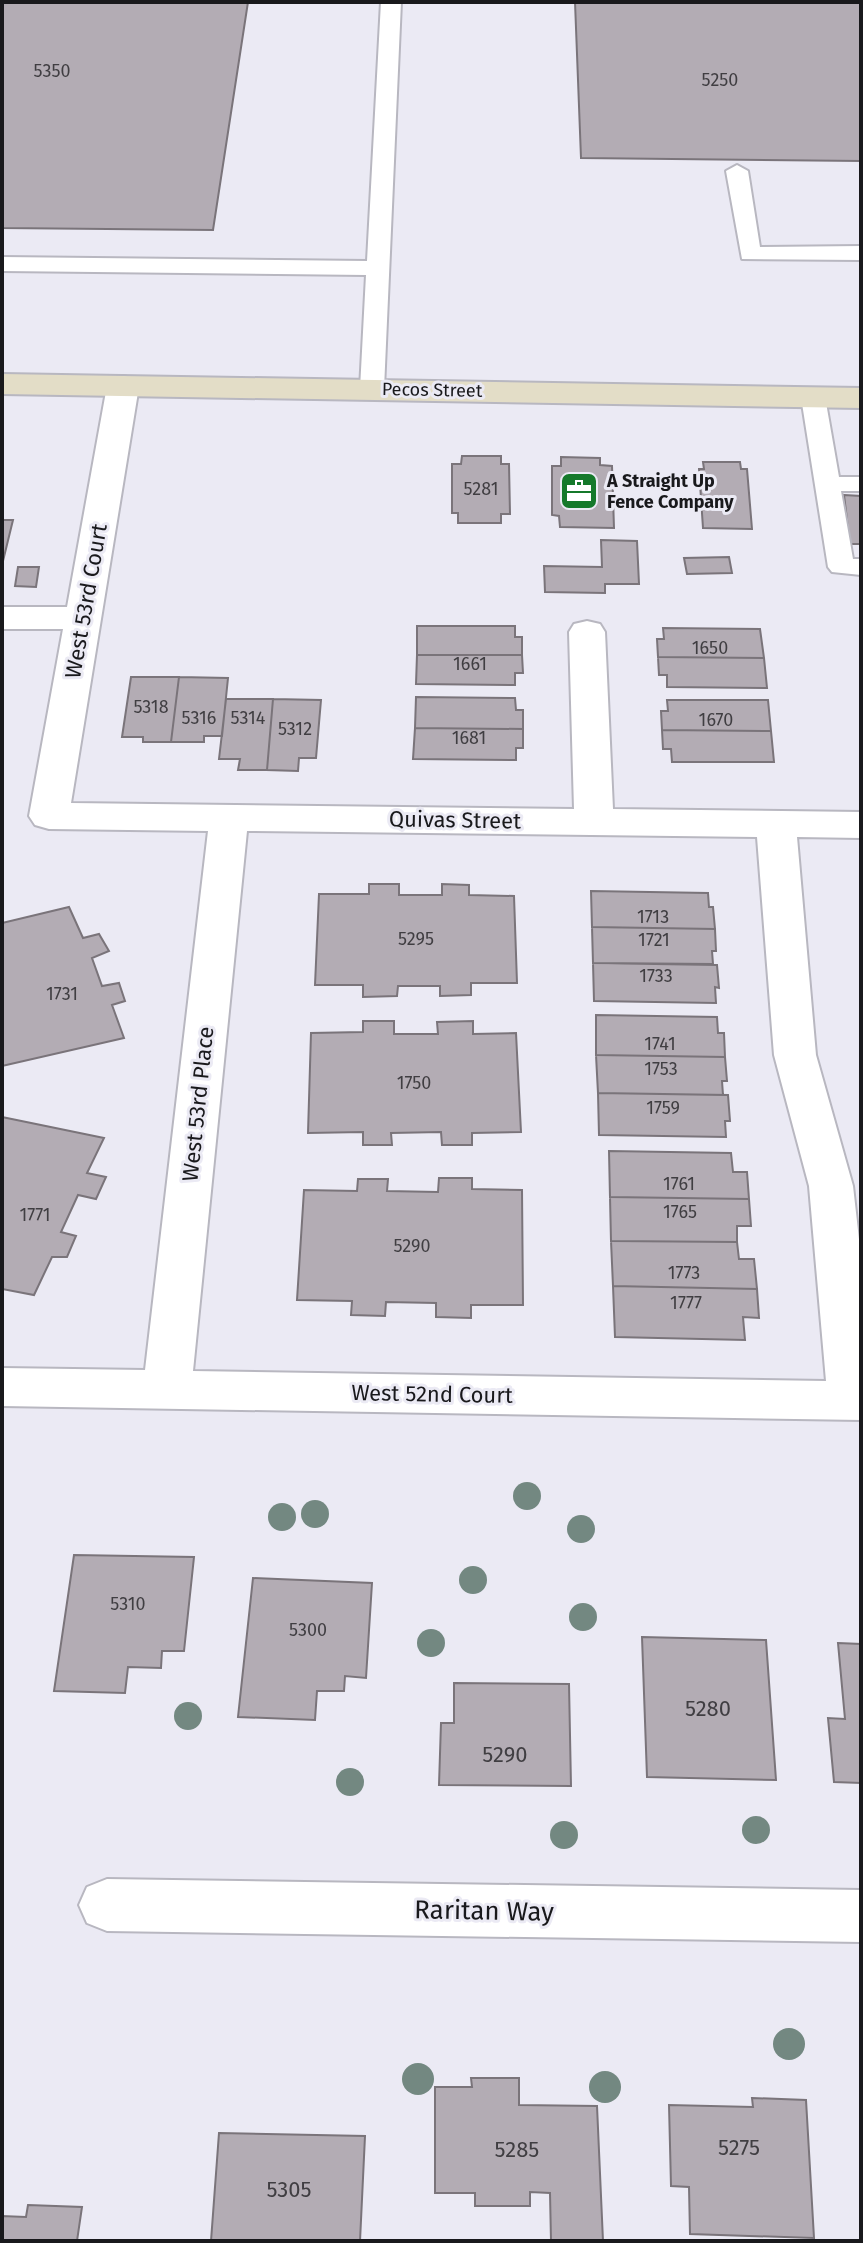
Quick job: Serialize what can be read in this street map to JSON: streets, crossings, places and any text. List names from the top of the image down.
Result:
{
  "streets": {
    "main road": ["Pecos Street"],
    "street": [
      "West 53rd Court",
      "Quivas Street",
      "West 53rd Place",
      "West 52nd Court",
      "Raritan Way"
    ]
  },
  "crossings": [
    ["Pecos Street", "West 53rd Court"],
    ["West 53rd Court", "Quivas Street"],
    ["Quivas Street", "West 53rd Place"],
    ["West 53rd Place", "West 52nd Court"]
  ],
  "places": {
    "office": ["A Straight Up Fence Company"]
  },
  "house_numbers": [
    "5350",
    "5250",
    "5281",
    "1650",
    "1661",
    "5318",
    "5316",
    "5314",
    "1670",
    "5312",
    "1681",
    "1713",
    "5295",
    "1721",
    "1733",
    "1731",
    "1741",
    "1753",
    "1750",
    "1759",
    "1761",
    "1765",
    "1771",
    "5290",
    "1773",
    "1777",
    "5310",
    "5300",
    "5280",
    "5290",
    "5275",
    "5285",
    "5305"
  ]
}
